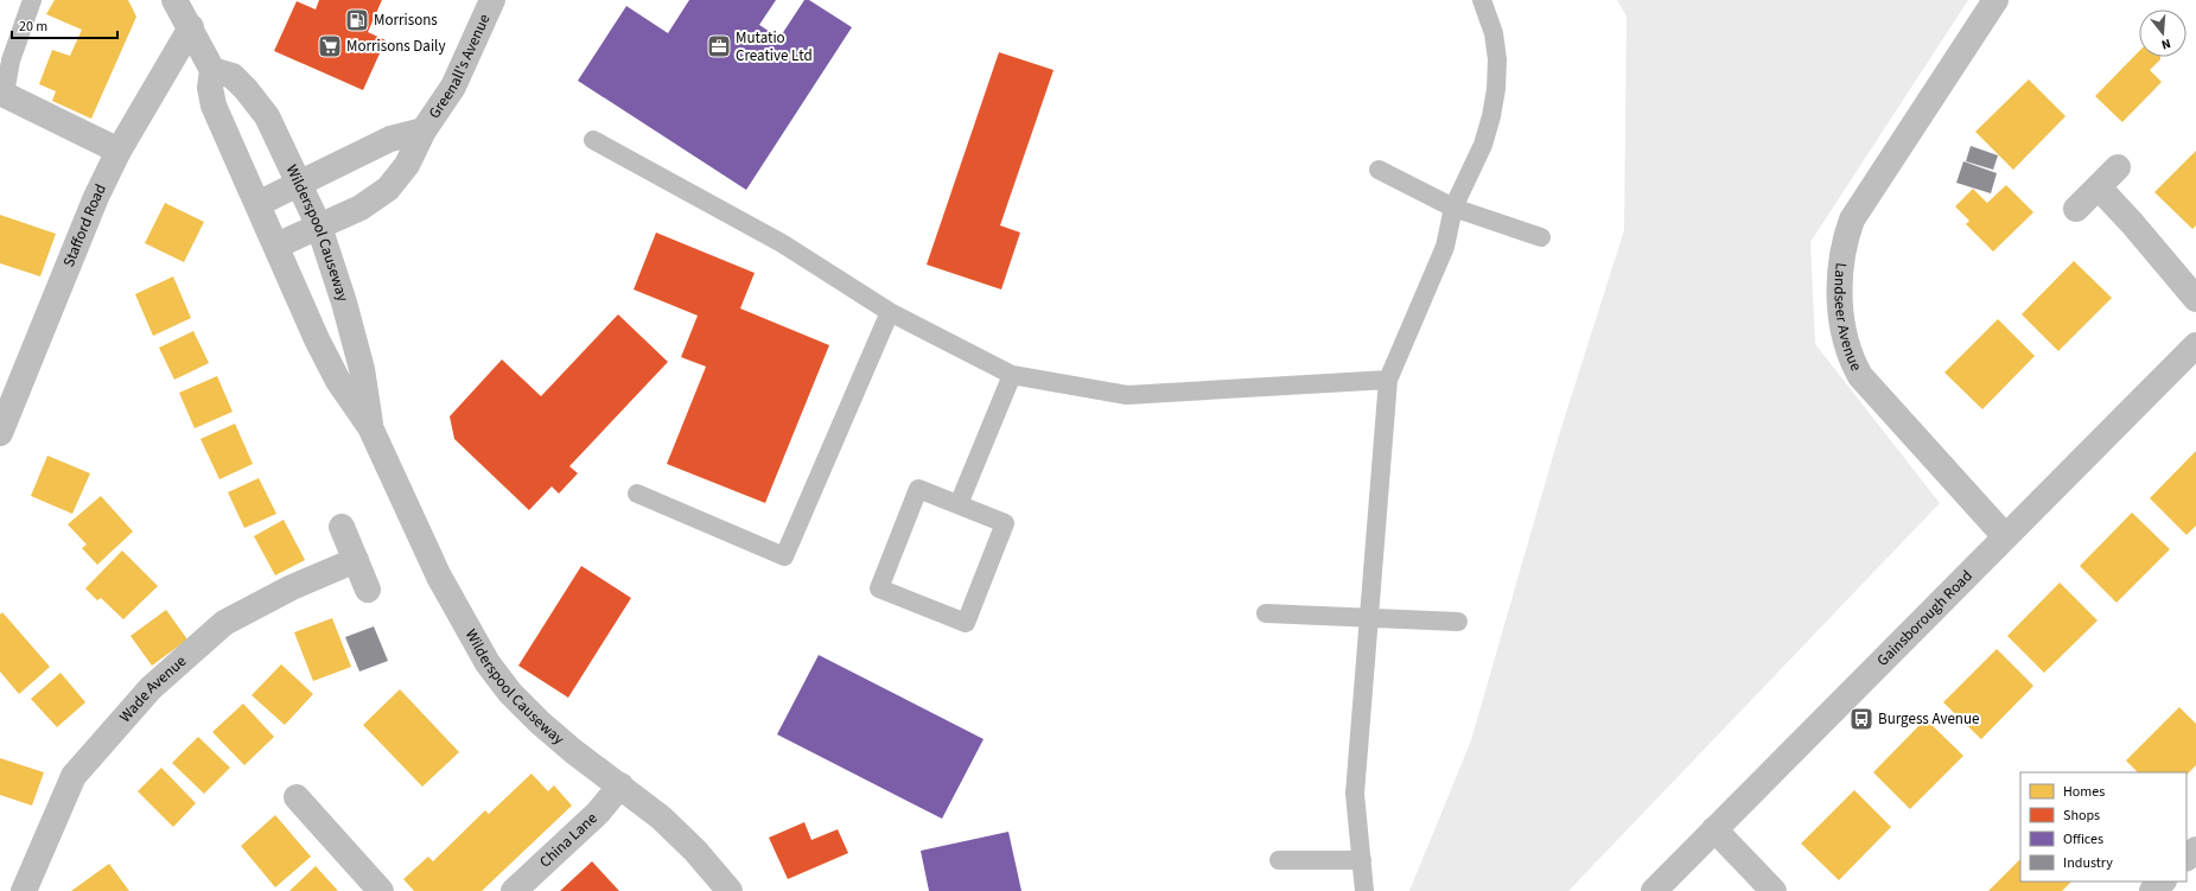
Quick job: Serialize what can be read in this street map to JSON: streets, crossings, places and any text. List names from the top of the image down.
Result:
{
  "streets": {
    "main road": [
      "Greenall's Avenue",
      "Stafford Road",
      "Wilderspool Causeway",
      "Landseer Avenue",
      "Gainsborough Road",
      "Wade Avenue",
      "China Lane"
    ]
  },
  "crossings": [
    ["Greenall's Avenue", "Wilderspool Causeway"],
    ["Wilderspool Causeway", "China Lane"],
    ["Landseer Avenue", "Gainsborough Road"]
  ],
  "places": {
    "fuel station": ["Morrisons"],
    "supermarket": ["Morrisons Daily"],
    "office": ["Mutatio Creative Ltd"],
    "bus stop": ["Burgess Avenue"]
  },
  "legend": [
    "Homes",
    "Shops",
    "Offices",
    "Industry"
  ],
  "scale_bar": "20 m",
  "north": "bottom"
}
